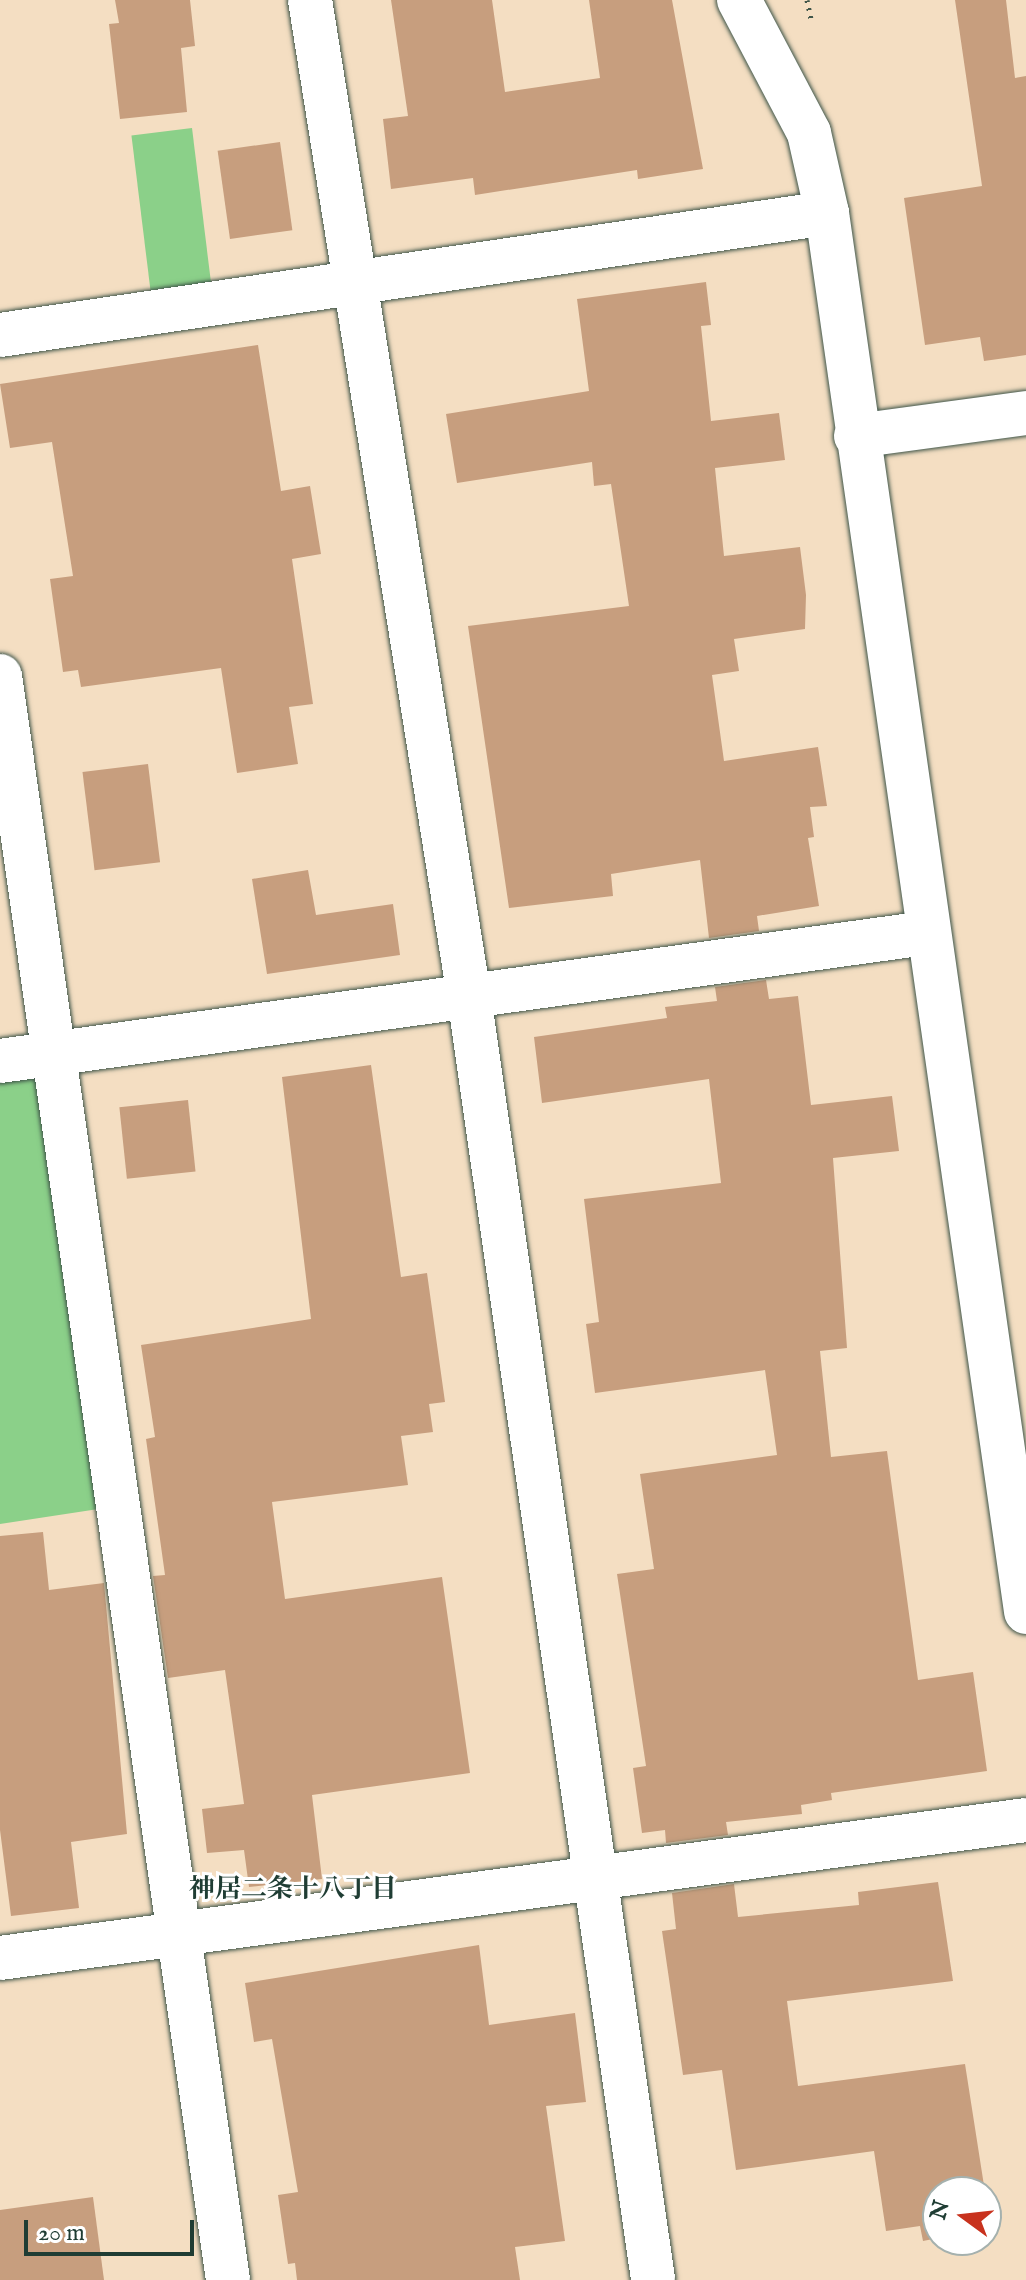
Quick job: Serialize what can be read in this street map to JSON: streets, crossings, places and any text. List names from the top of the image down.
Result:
{
  "districts": ["神居二条十八丁目"],
  "scale_bar": "20 m",
  "north": "left"
}
